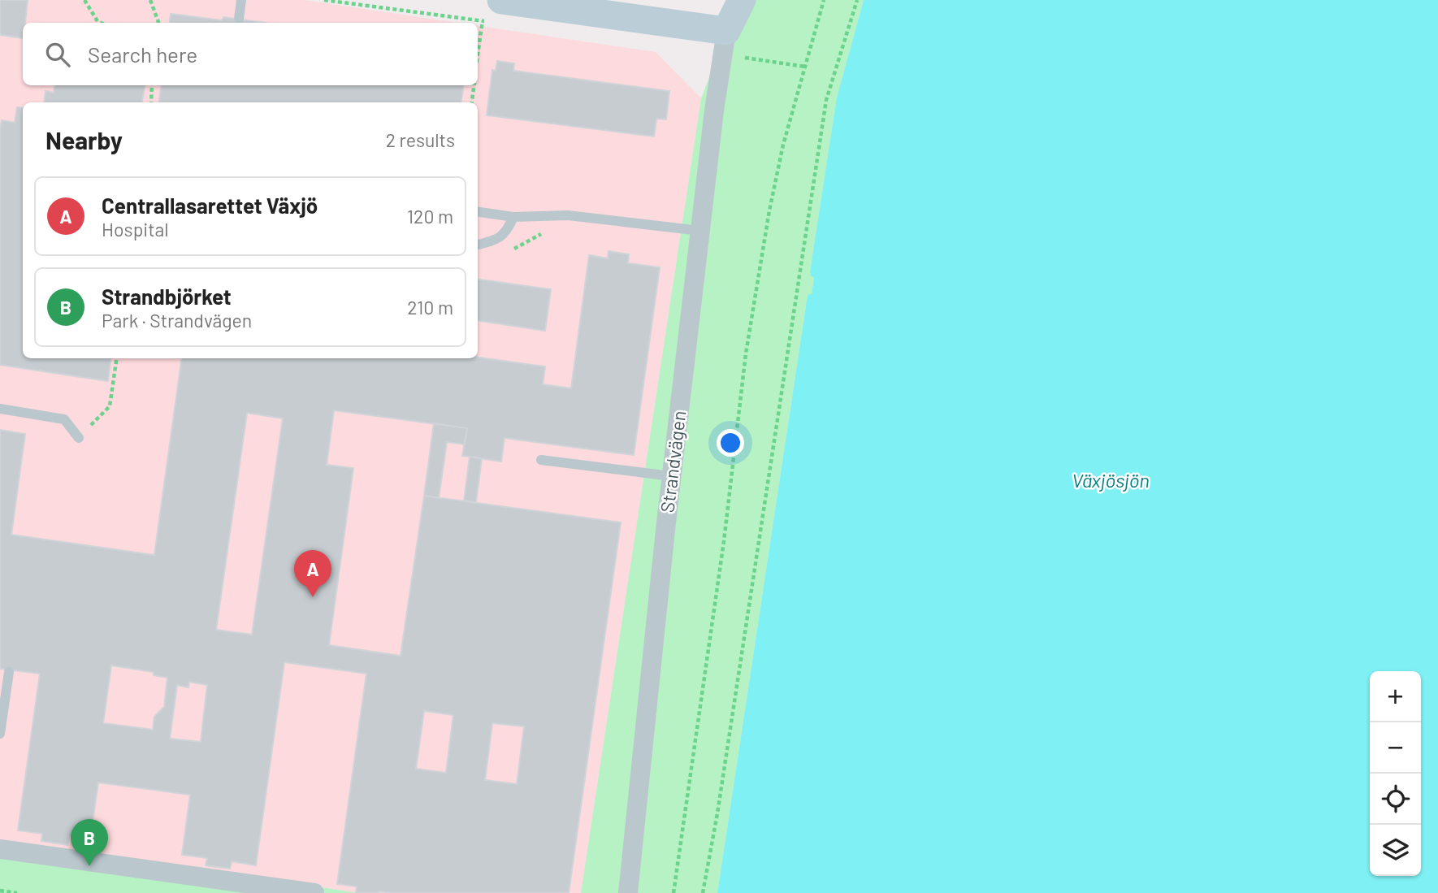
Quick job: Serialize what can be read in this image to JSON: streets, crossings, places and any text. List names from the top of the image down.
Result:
{
  "streets": {
    "street": ["Strandvägen"]
  },
  "water": ["Växjösjön"],
  "page": {
    "search": "Search here",
    "heading": ["Nearby", "2 results"],
    "list": [
      {
        "mark": "A",
        "name": "Centrallasarettet Växjö",
        "note": "Hospital",
        "value": "120 m"
      },
      {
        "mark": "B",
        "name": "Strandbjörket",
        "note": "Park · Strandvägen",
        "value": "210 m"
      }
    ],
    "pins": ["A", "B"],
    "map_buttons": ["+", "−"]
  }
}
